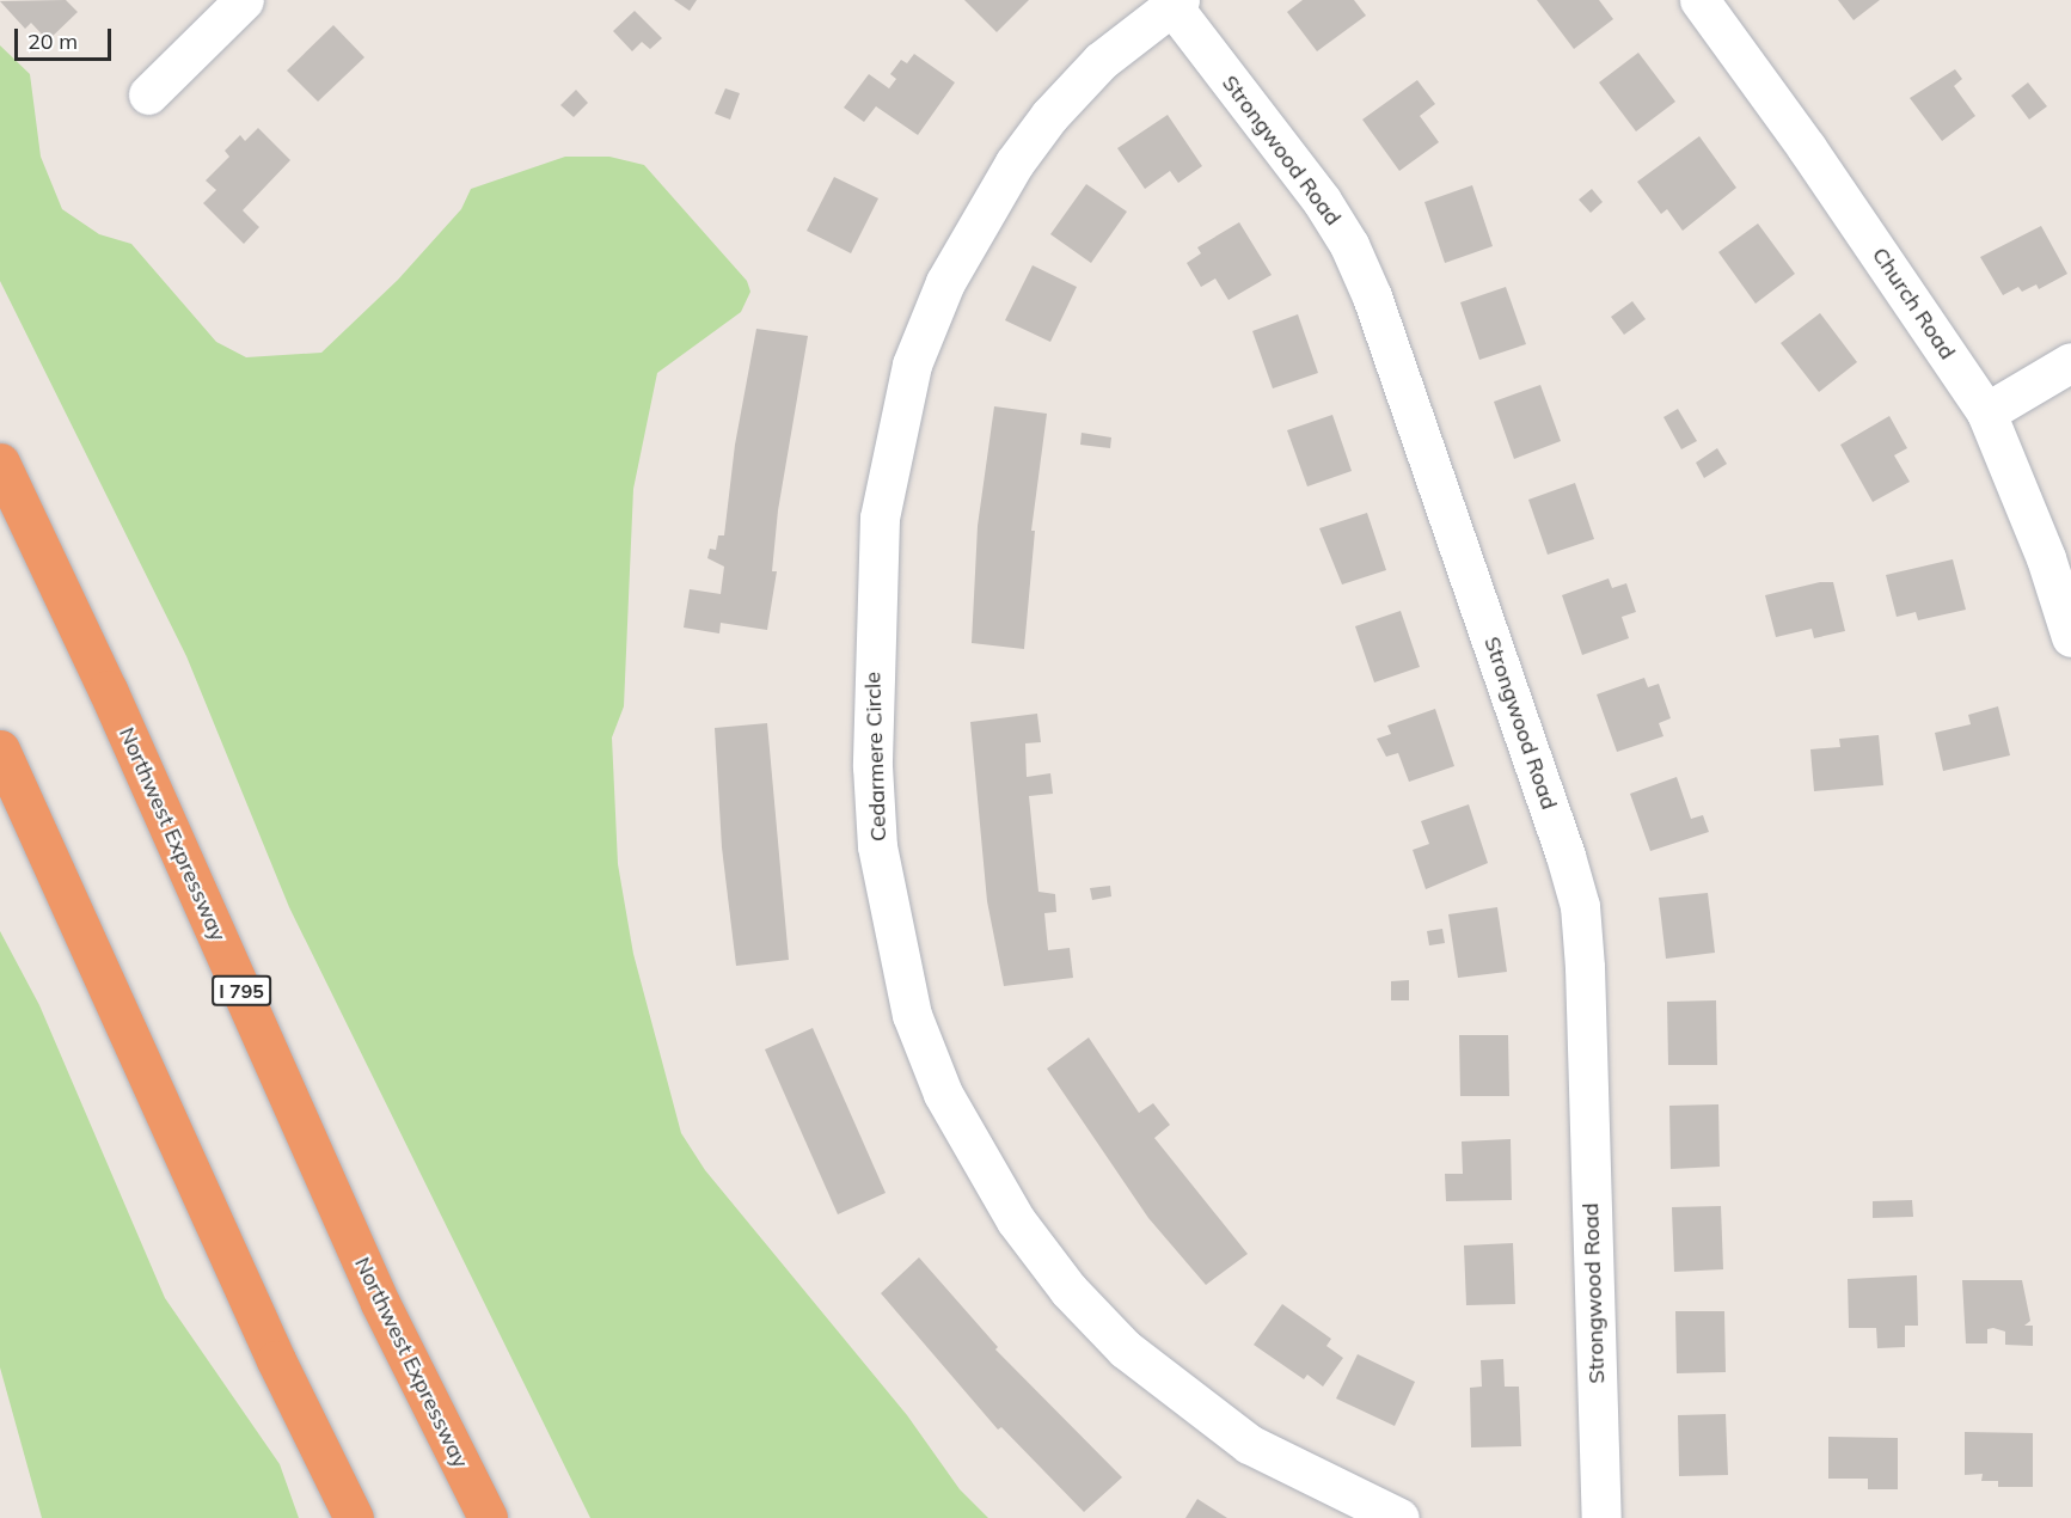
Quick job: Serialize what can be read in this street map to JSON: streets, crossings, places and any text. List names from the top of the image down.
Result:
{
  "streets": {
    "highway": ["Northwest Expressway", "I 795"],
    "street": ["Strongwood Road", "Church Road", "Cedarmere Circle"]
  },
  "crossings": [
    ["Strongwood Road", "Cedarmere Circle"]
  ],
  "scale_bar": "20 m"
}
